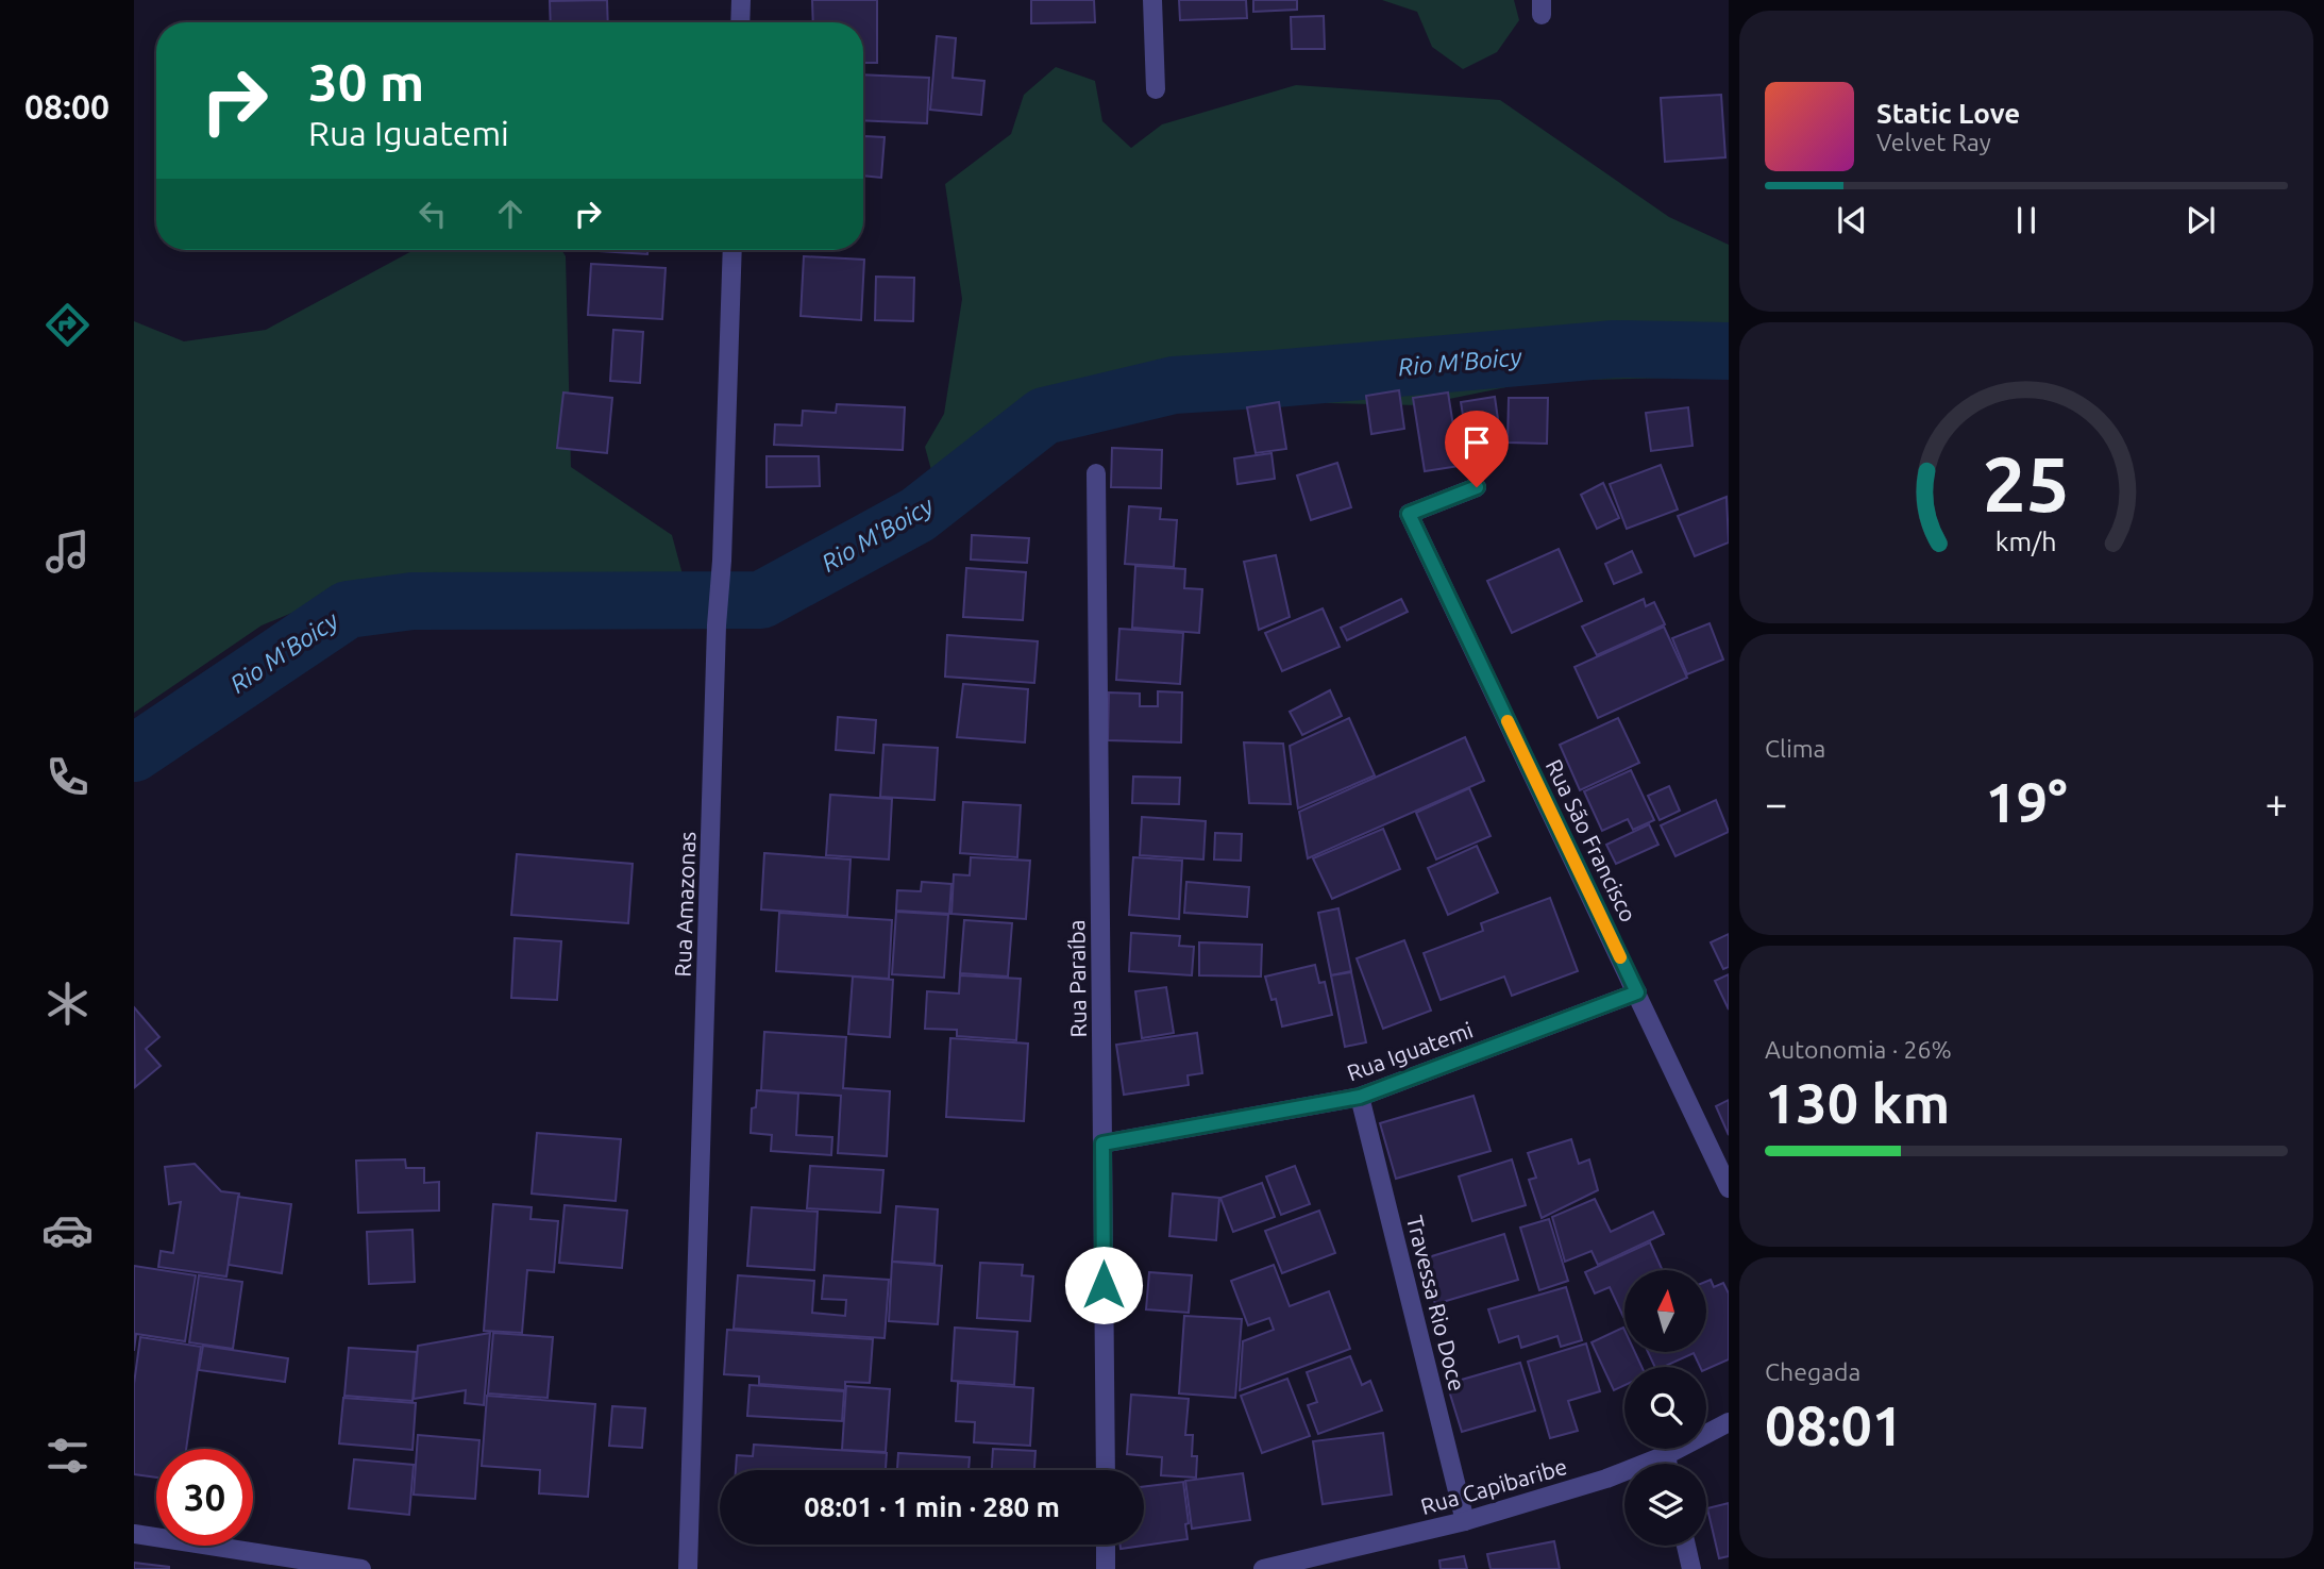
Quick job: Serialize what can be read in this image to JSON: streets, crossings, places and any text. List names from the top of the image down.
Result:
{
  "streets": {
    "street": [
      "Rua São Francisco",
      "Rua Amazonas",
      "Rua Paraíba",
      "Rua Iguatemi",
      "Travessa Rio Doce",
      "Rua Capibaribe"
    ]
  },
  "crossings": [
    ["Rua São Francisco", "Rua Iguatemi"],
    ["Rua Paraíba", "Rua Iguatemi"],
    ["Rua Iguatemi", "Travessa Rio Doce"],
    ["Travessa Rio Doce", "Rua Capibaribe"]
  ],
  "water": ["Rio M'Boicy"],
  "north": "top",
  "page": {
    "tabs": "08:00",
    "turn": ["30 m", "Rua Iguatemi"],
    "song": ["Static Love", "Velvet Ray"],
    "tile": [
      "Clima",
      ["Autonomia · 26%", "130 km"],
      ["Chegada", "08:01"]
    ],
    "heat": ["−", "19°", "+"],
    "limit": "30",
    "trip": "08:01 · 1 min · 280 m",
    "gauge": ["25", "km/h"]
  }
}
